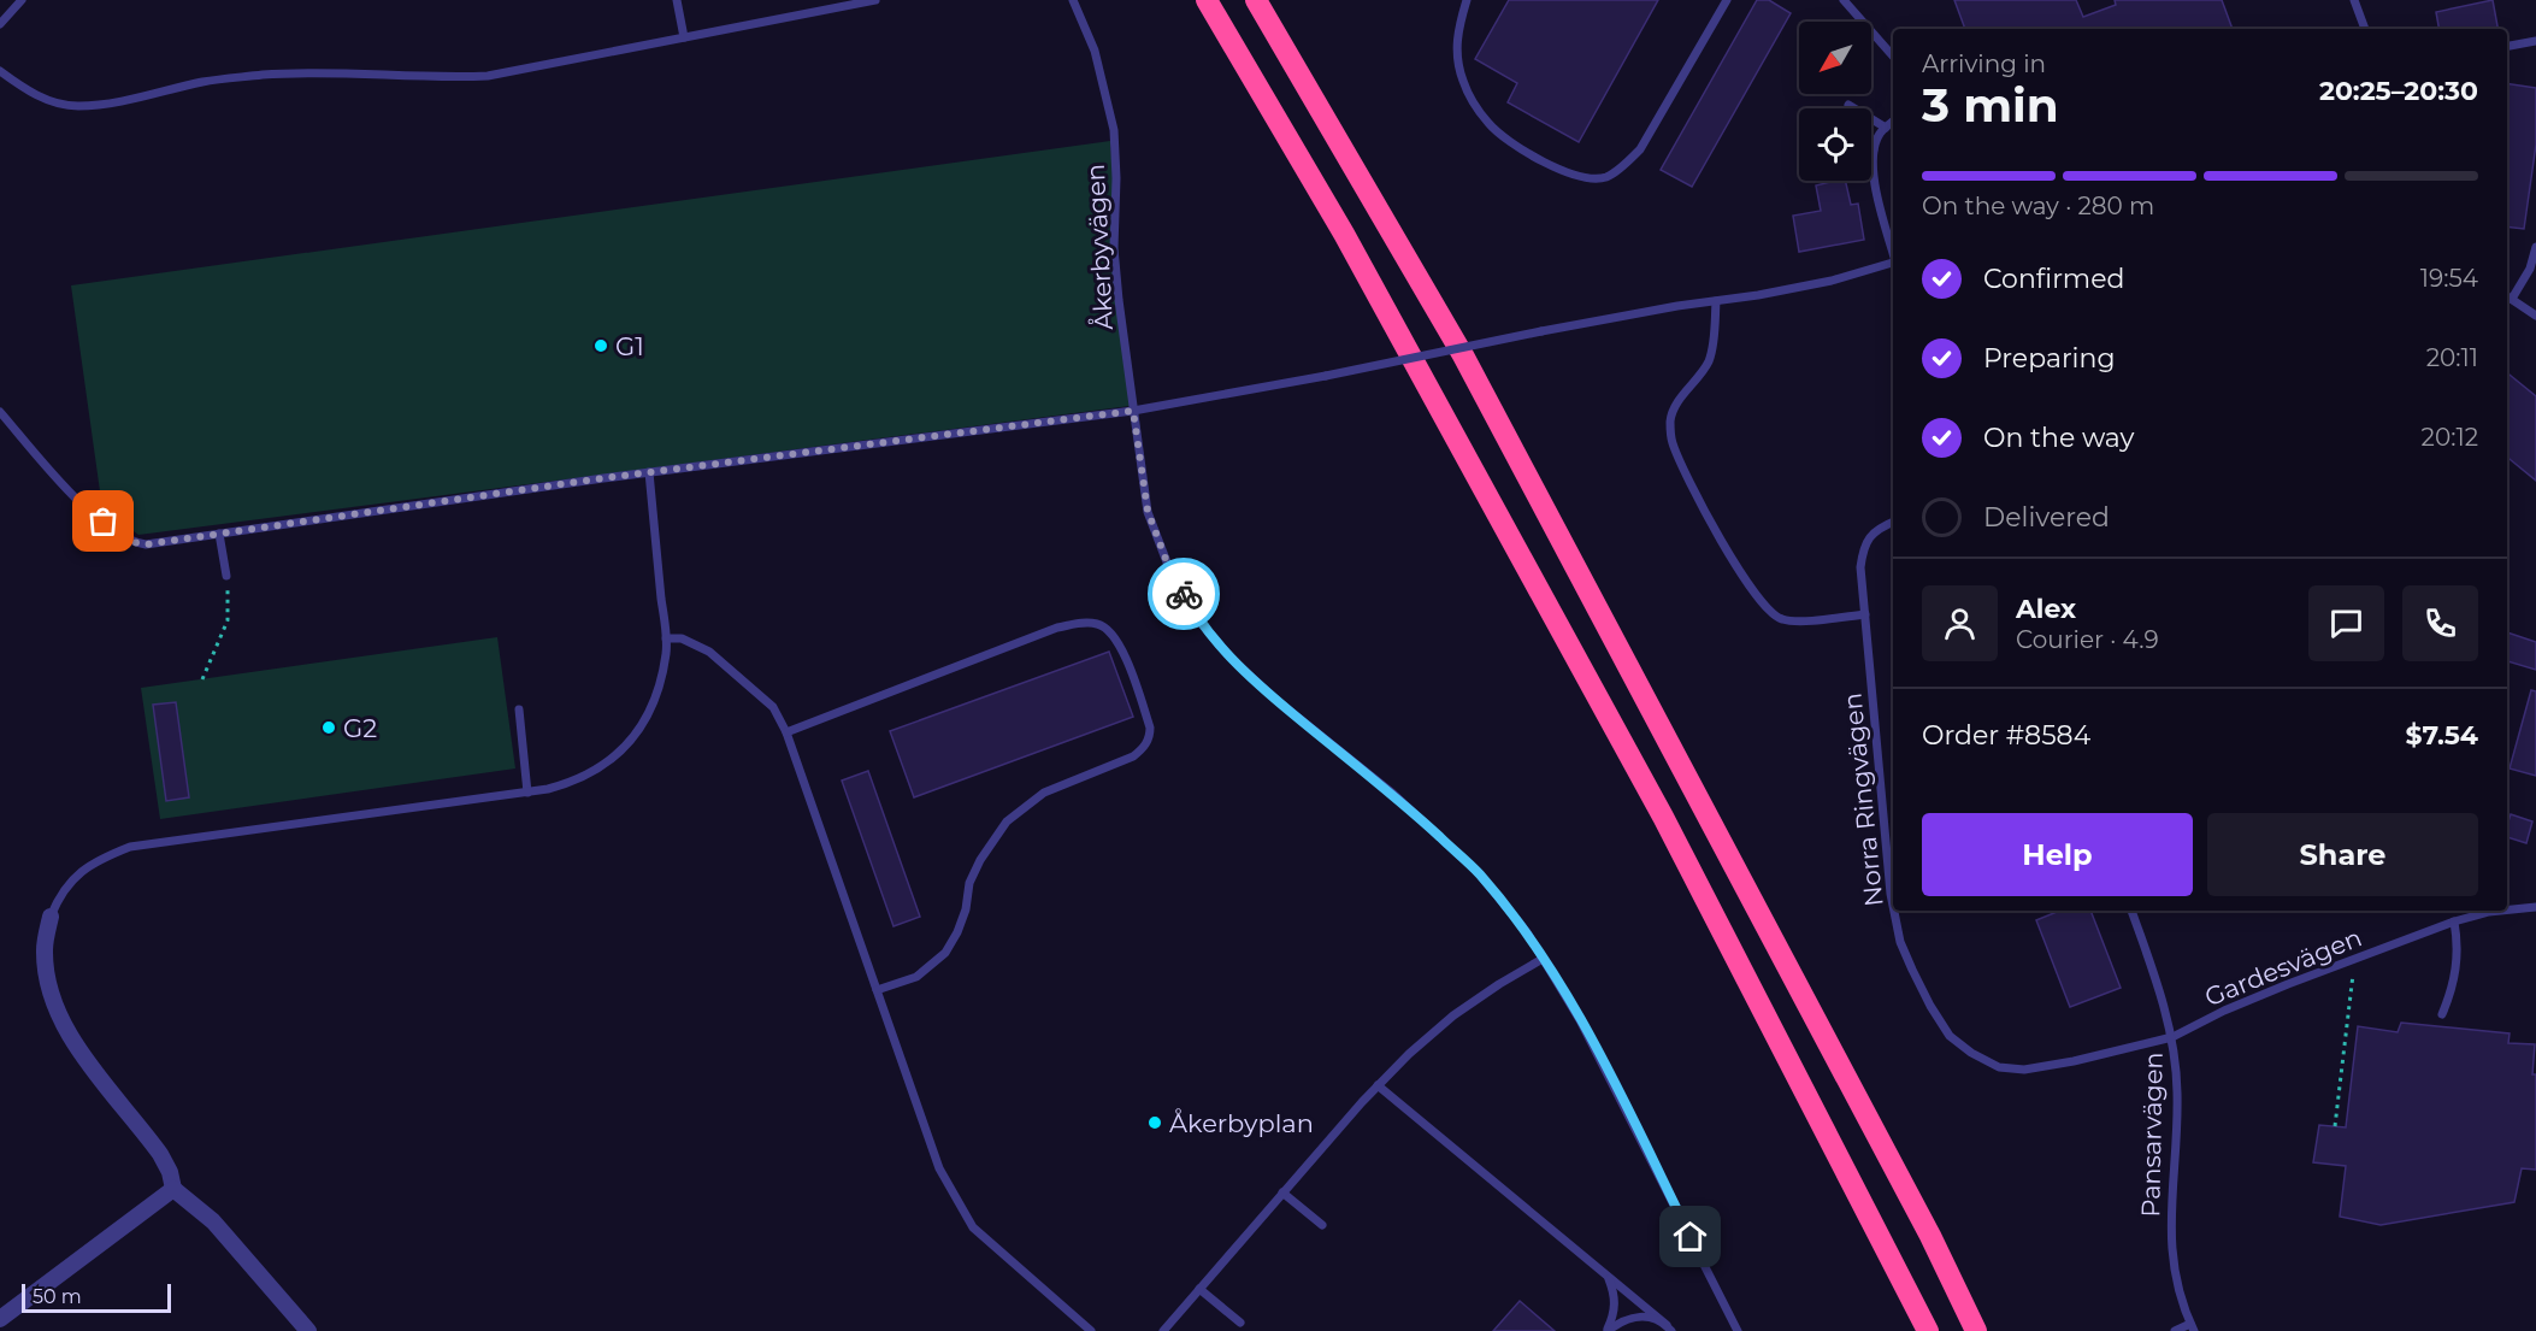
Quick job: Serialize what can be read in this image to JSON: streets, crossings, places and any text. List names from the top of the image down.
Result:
{
  "streets": {
    "lane": [
      "Åkerbyvägen",
      "Norra Ringvägen",
      "Gardesvägen",
      "Pansarvägen"
    ]
  },
  "crossings": [
    ["Norra Ringvägen", "Gardesvägen"],
    ["Norra Ringvägen", "Pansarvägen"],
    ["Gardesvägen", "Pansarvägen"]
  ],
  "places": ["G1", "G2", "Åkerbyplan"],
  "scale_bar": "50 m",
  "north": "bottom left",
  "page": {
    "heading": ["3 min", "Arriving in", "20:25–20:30"],
    "panel": [
      "Alex",
      "Courier · 4.9",
      "Order #8584",
      "$7.54"
    ],
    "bar": "On the way · 280 m",
    "list": [
      ["Confirmed", "19:54"],
      ["Preparing", "20:11"],
      ["On the way", "20:12"],
      "Delivered"
    ],
    "buttons": ["Help", "Share"],
    "scale": "50 m"
  }
}
